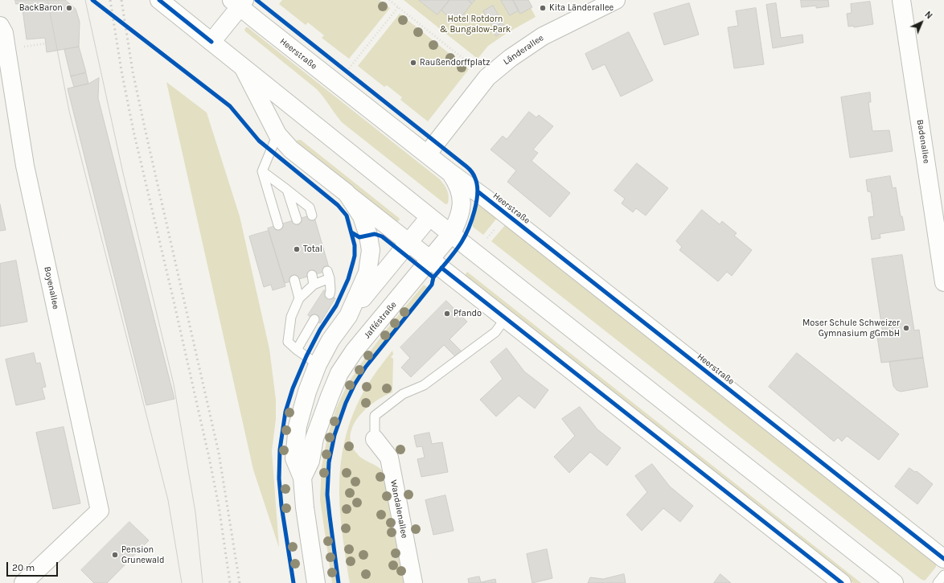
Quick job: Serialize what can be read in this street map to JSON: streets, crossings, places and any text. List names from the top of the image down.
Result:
{
  "streets": {
    "street": [
      "Länderallee",
      "Heerstraße",
      "Badenallee",
      "Boyenallee",
      "Jafféstraße",
      "Wandalenallee"
    ]
  },
  "crossings": [
    ["Länderallee", "Heerstraße"],
    ["Heerstraße", "Jafféstraße"]
  ],
  "parks": ["Hotel Rotdorn & Bungalow-Park"],
  "places": [
    "BackBaron",
    "Kita Länderallee",
    "Raußendorffplatz",
    "Total",
    "Pfando",
    "Moser Schule Schweizer Gymnasium gGmbH",
    "Pension Grunewald"
  ],
  "scale_bar": "20 m",
  "north": "top right"
}
